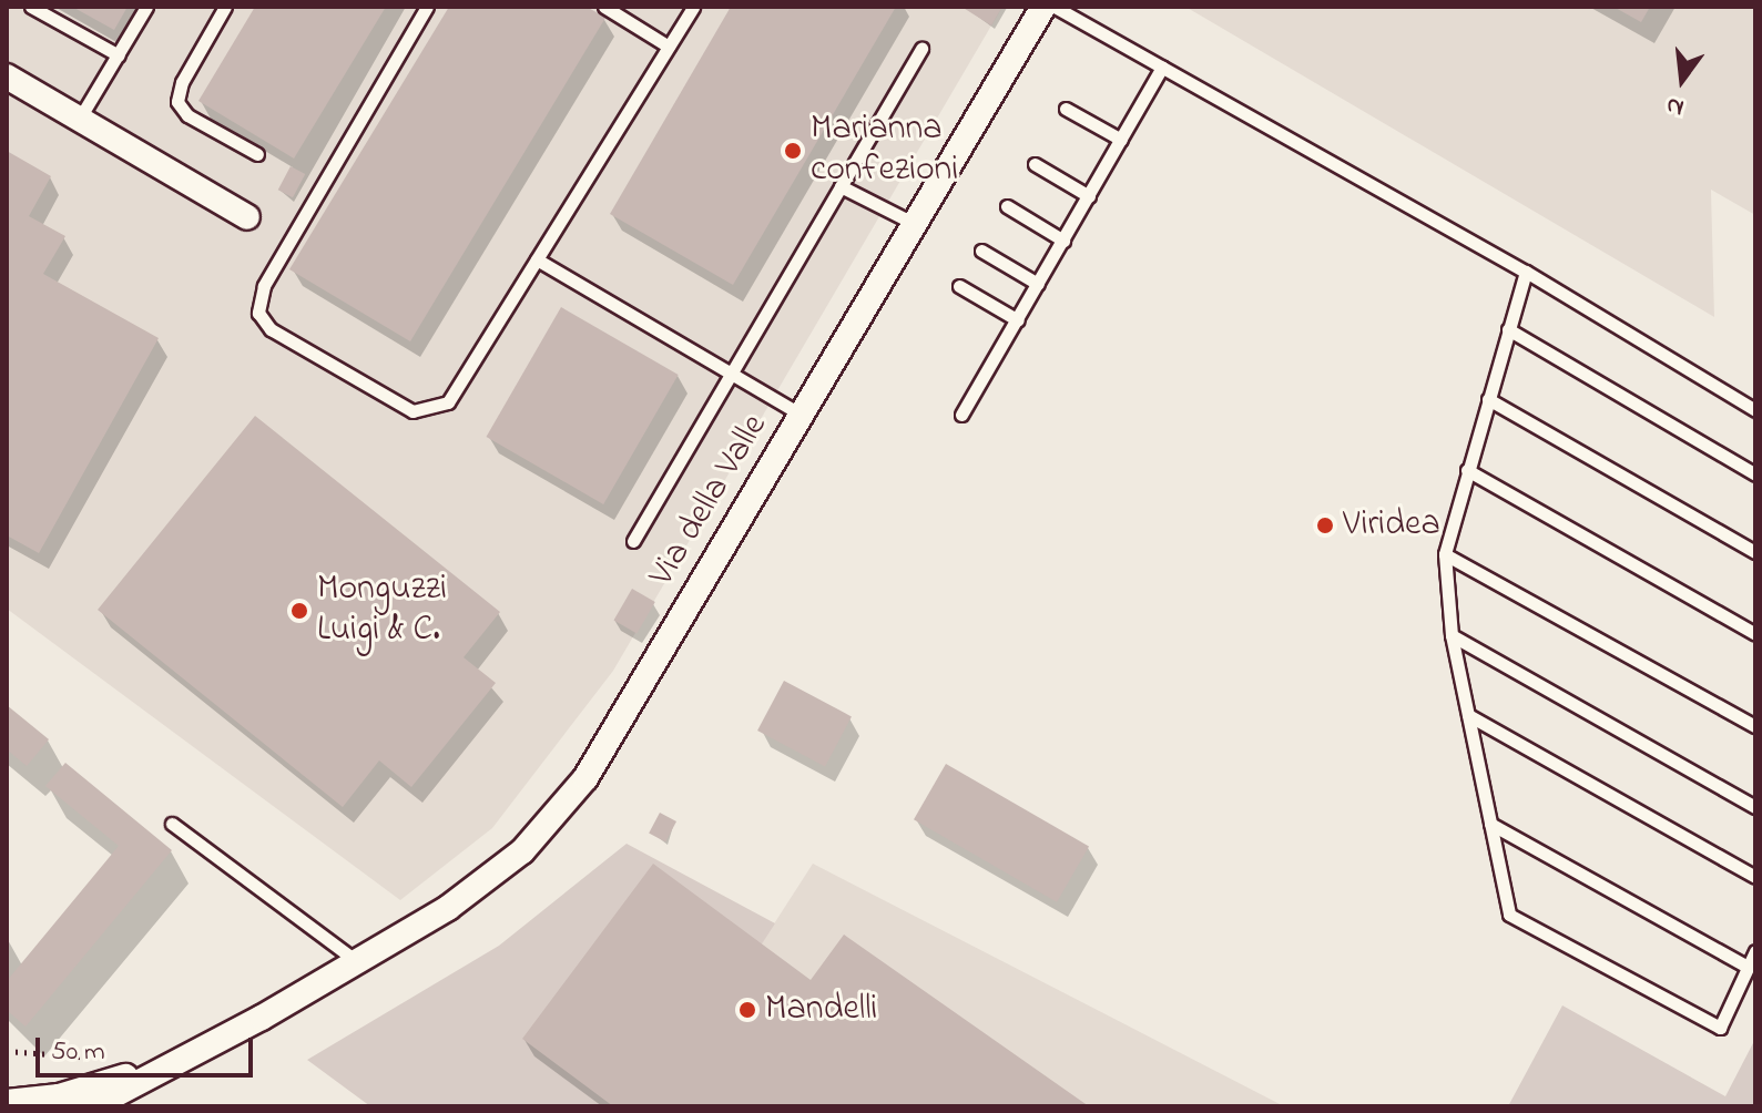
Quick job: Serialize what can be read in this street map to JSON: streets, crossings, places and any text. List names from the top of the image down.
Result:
{
  "streets": {
    "street": ["Via della Valle"]
  },
  "places": [
    "Marianna confezioni",
    "Viridea",
    "Monguzzi Luigi & C.",
    "Mandelli"
  ],
  "scale_bar": "50 m",
  "north": "bottom"
}
